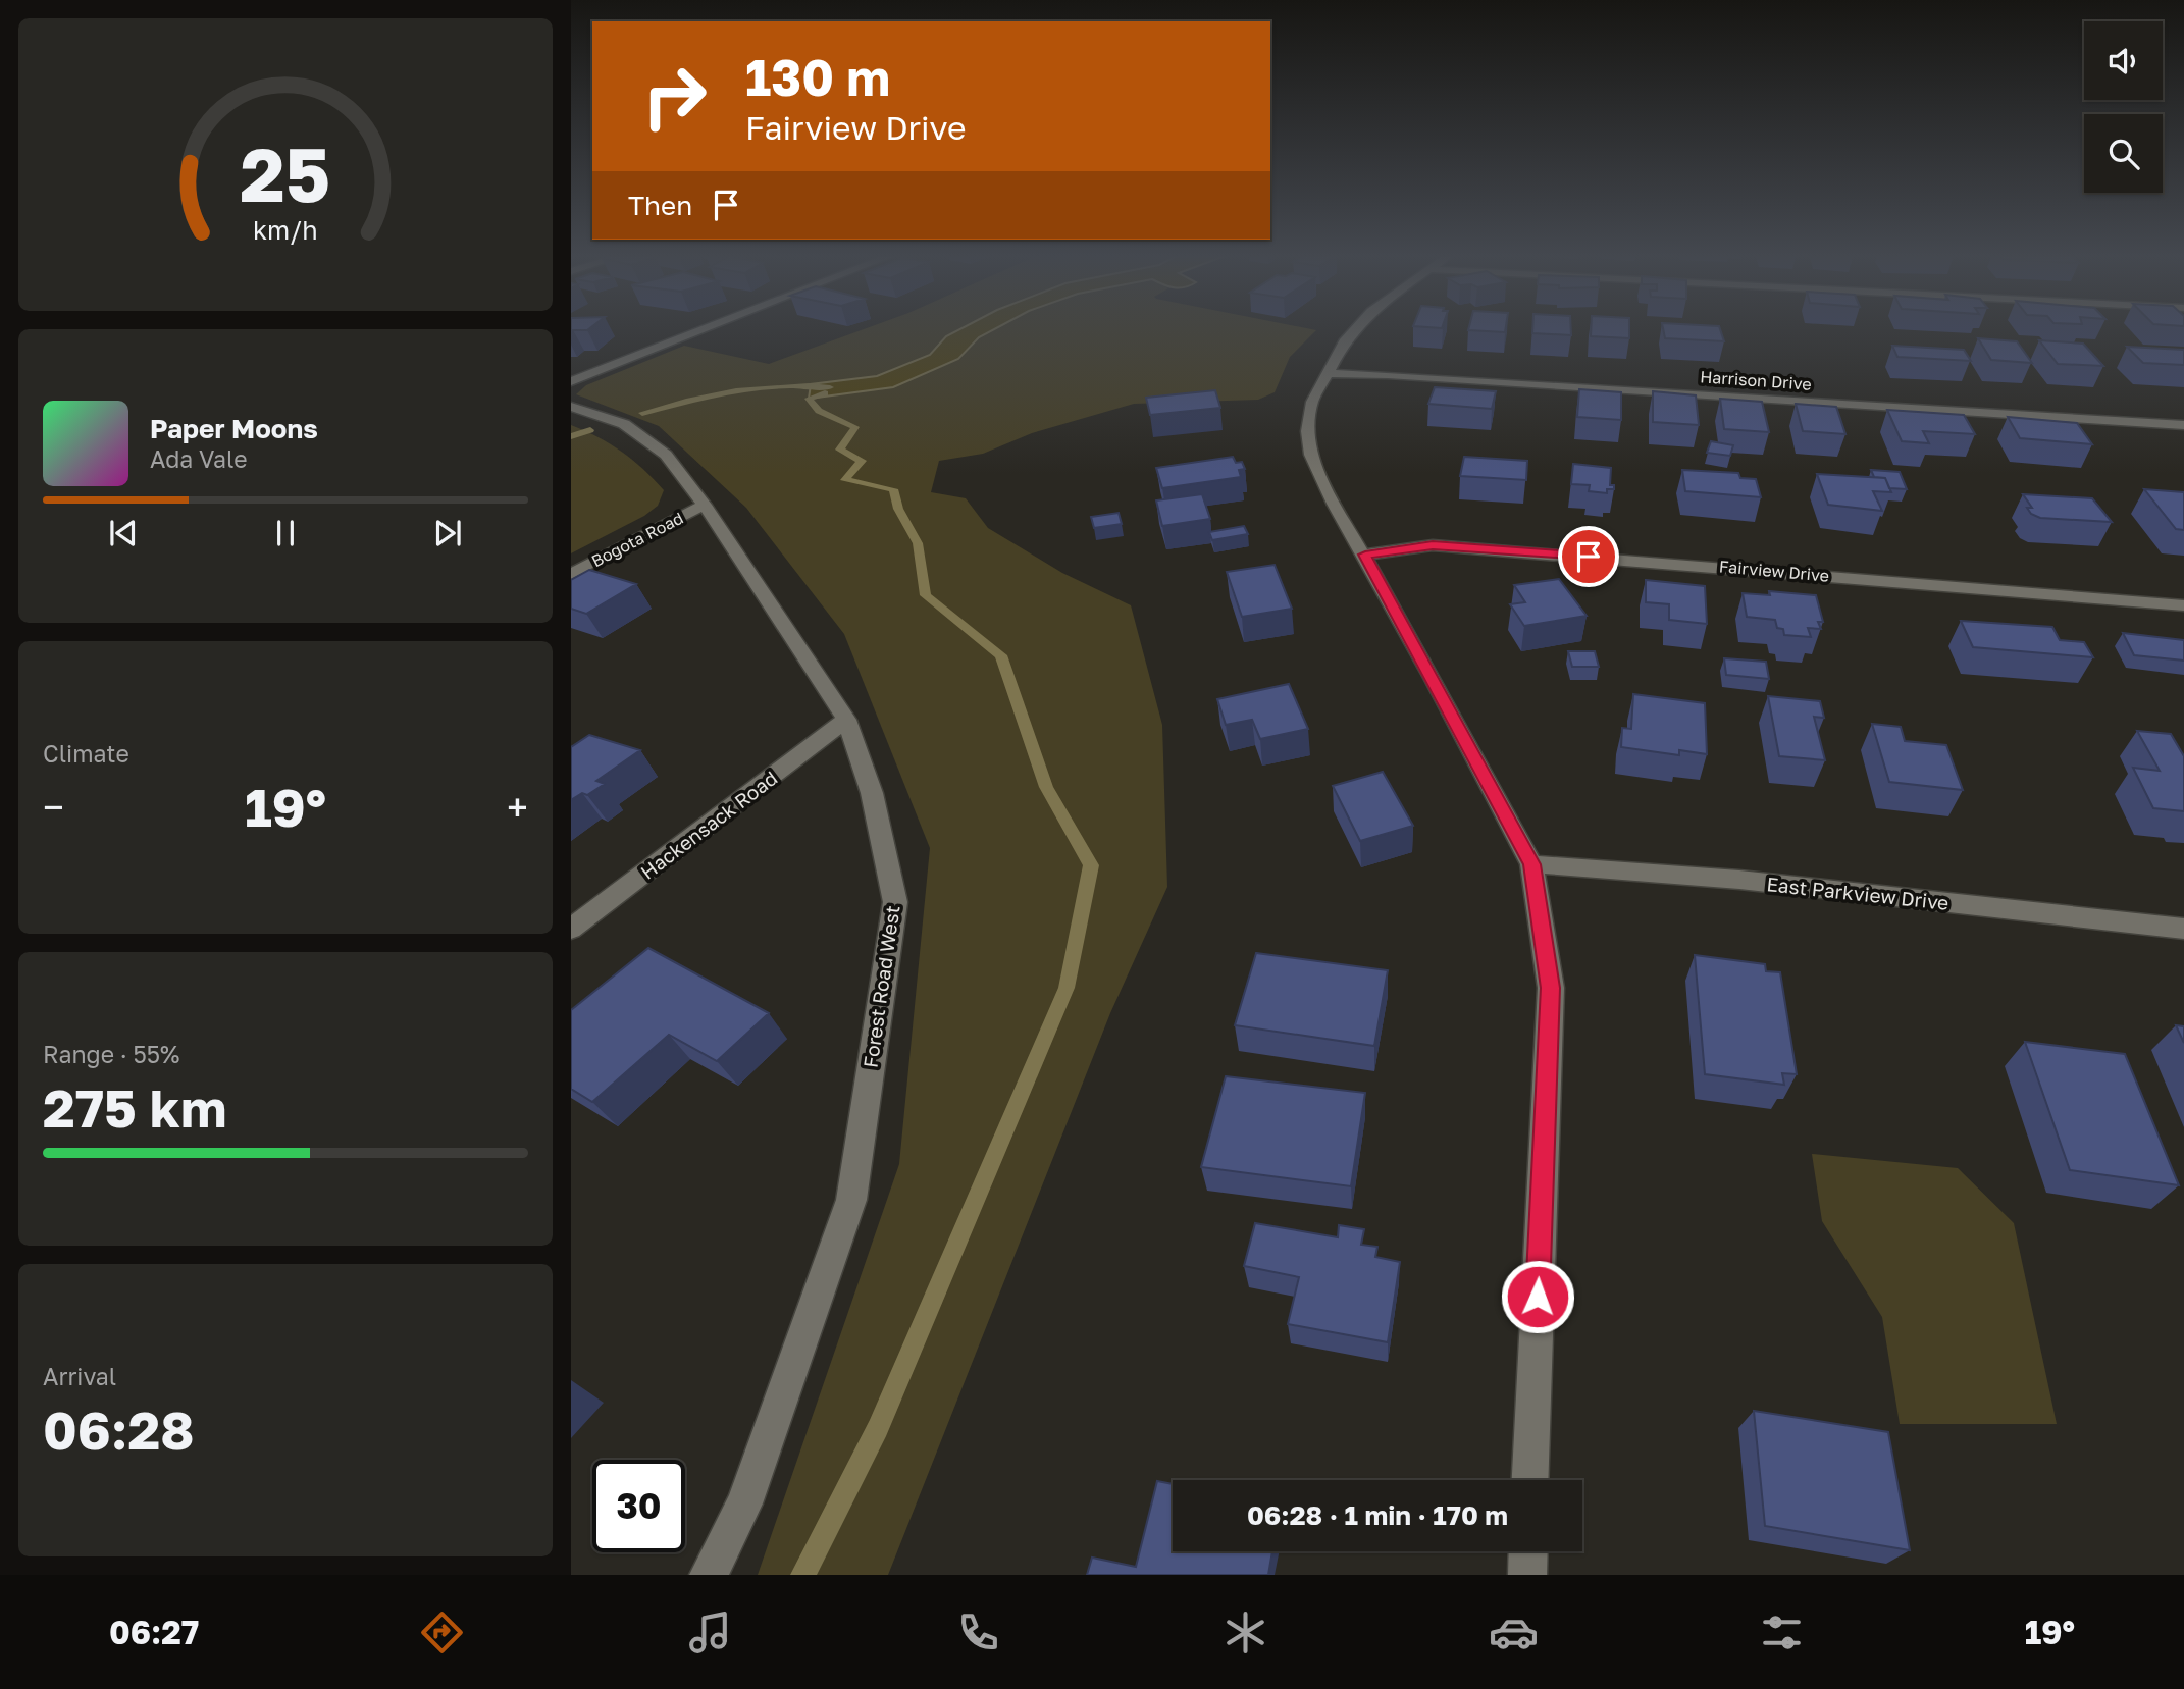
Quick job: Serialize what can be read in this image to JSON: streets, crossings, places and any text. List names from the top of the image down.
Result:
{
  "streets": {
    "street": [
      "Harrison Drive",
      "Bogota Road",
      "Fairview Drive",
      "Hackensack Road",
      "East Parkview Drive",
      "Forest Road West"
    ]
  },
  "crossings": [
    ["Bogota Road", "Forest Road West"],
    ["Hackensack Road", "Forest Road West"]
  ],
  "page": {
    "turn": ["130 m", "Fairview Drive"],
    "then": "Then",
    "song": ["Paper Moons", "Ada Vale"],
    "tile": [
      "Climate",
      ["Range · 55%", "275 km"],
      ["Arrival", "06:28"]
    ],
    "heat": ["−", "19°", "+"],
    "limit": "30",
    "trip": "06:28 · 1 min · 170 m",
    "tabs": ["06:27", "19°"],
    "gauge": ["25", "km/h"]
  }
}
